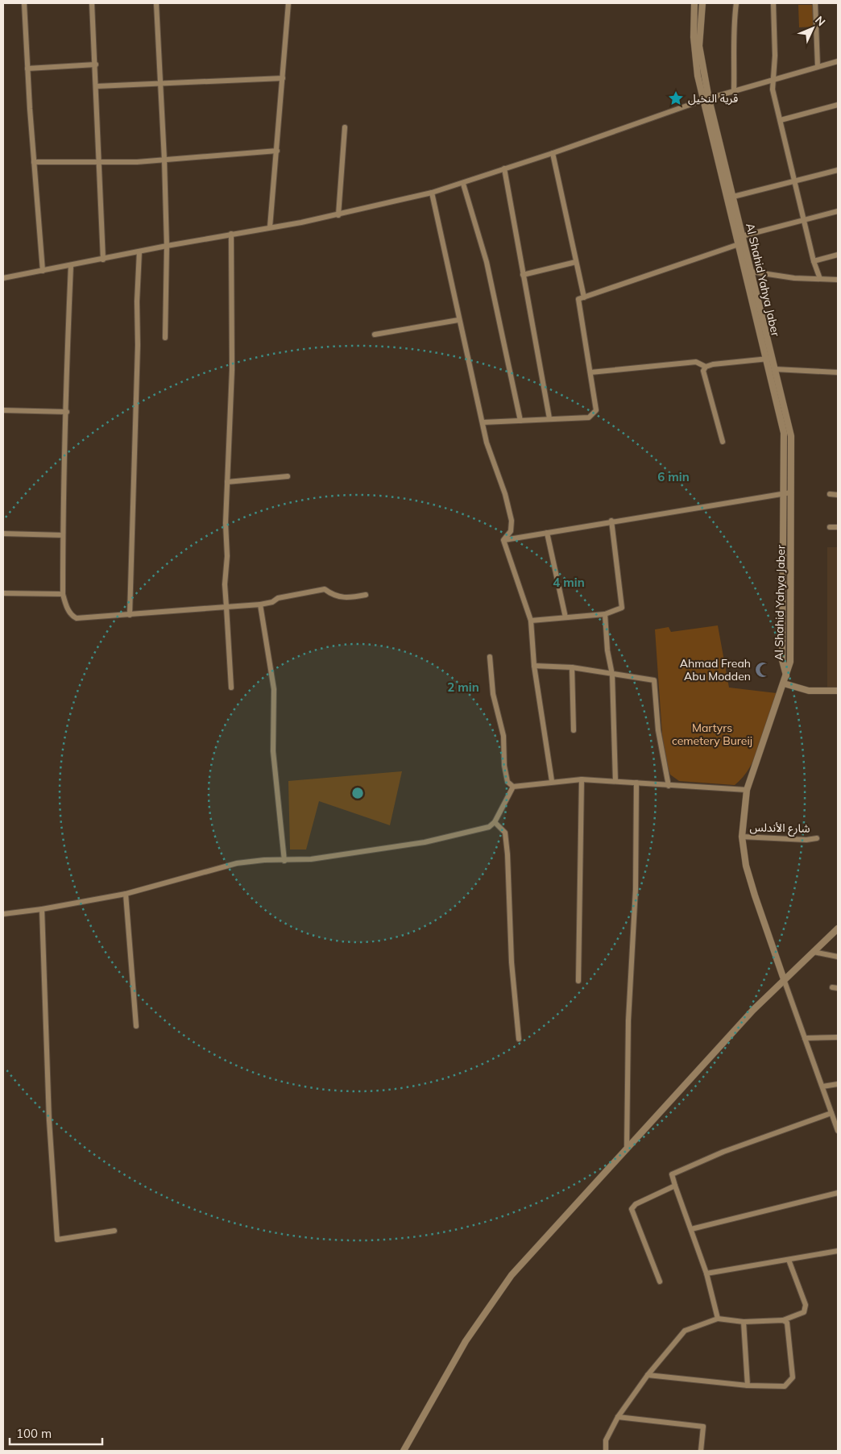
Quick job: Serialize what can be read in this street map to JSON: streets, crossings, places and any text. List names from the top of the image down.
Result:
{
  "streets": {
    "street": ["Al Shahid Yahya Jaber", "شارع الأندلس"]
  },
  "parks": ["Martyrs cemetery Bureij"],
  "places": {
    "place": ["قرية النخيل"],
    "mosque": ["Ahmad Freah Abu Modden"]
  },
  "scale_bar": "100 m",
  "north": "top right",
  "rings": ["6 min", "4 min", "2 min"]
}
